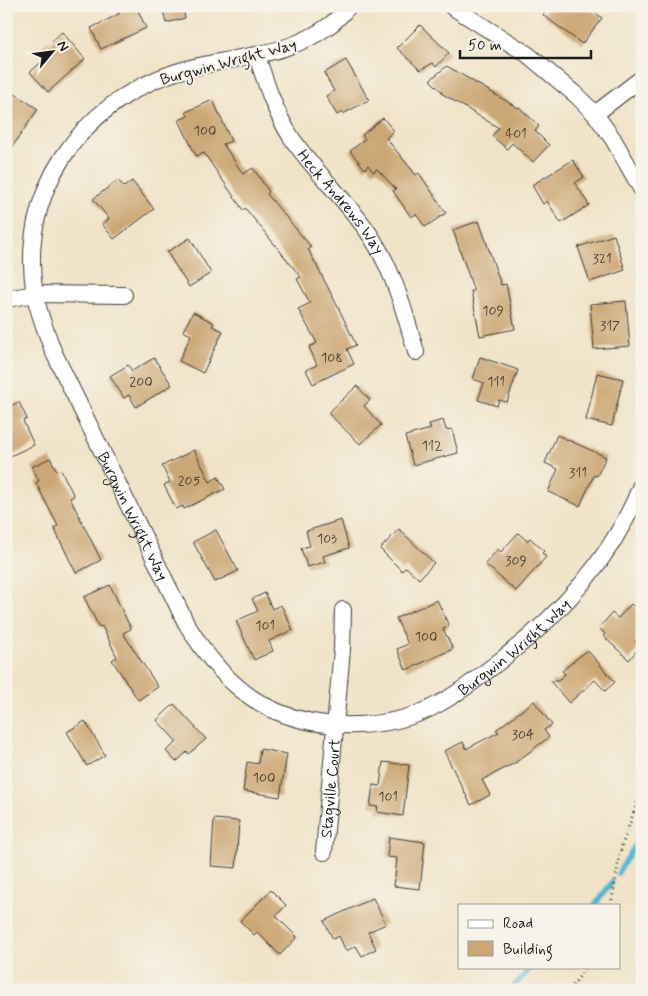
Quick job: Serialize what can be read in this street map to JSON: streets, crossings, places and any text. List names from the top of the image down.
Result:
{
  "streets": {
    "street": ["Burgwin Wright Way", "Heck Andrews Way", "Stagville Court"]
  },
  "crossings": [
    ["Burgwin Wright Way", "Heck Andrews Way"],
    ["Burgwin Wright Way", "Stagville Court"]
  ],
  "house_numbers": [
    "100",
    "401",
    "321",
    "109",
    "317",
    "108",
    "200",
    "111",
    "112",
    "311",
    "205",
    "103",
    "309",
    "101",
    "100",
    "304",
    "100",
    "101"
  ],
  "legend": ["Road", "Building"],
  "scale_bar": "50 m",
  "north": "top right"
}
